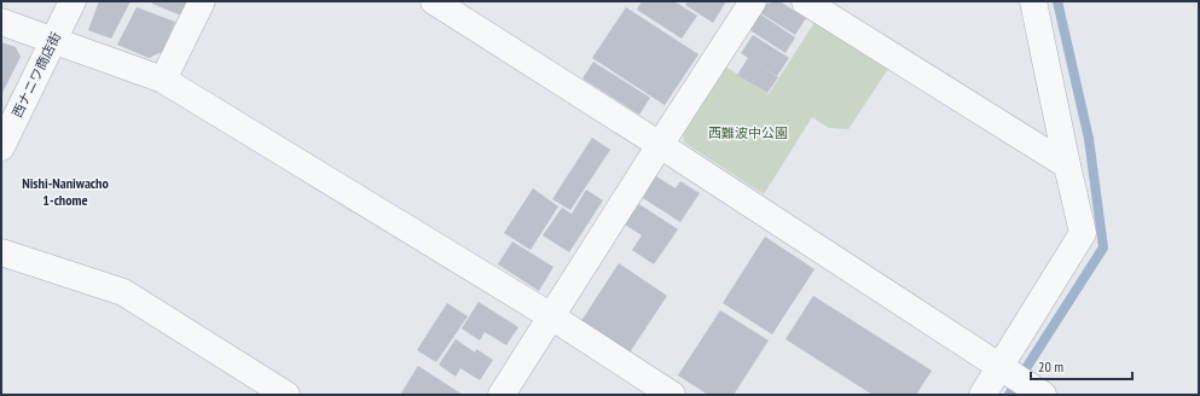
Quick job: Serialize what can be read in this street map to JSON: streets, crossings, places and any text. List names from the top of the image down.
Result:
{
  "streets": {
    "street": ["西ナニワ商店街"]
  },
  "districts": ["Nishi-Naniwacho 1-chome"],
  "parks": ["西難波中公園"],
  "scale_bar": "20 m"
}
